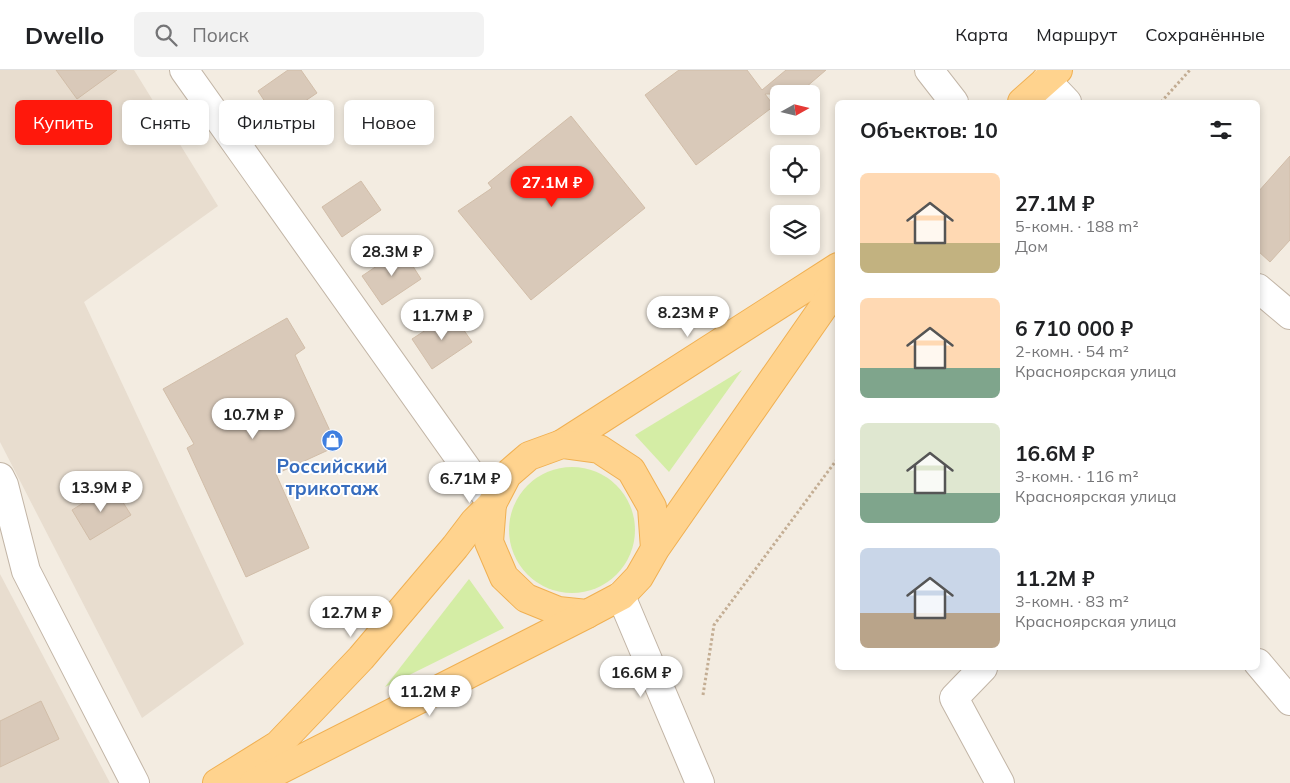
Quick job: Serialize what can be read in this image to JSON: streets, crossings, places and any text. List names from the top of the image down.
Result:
{
  "places": {
    "shop": ["Российский трикотаж"]
  },
  "north": "right",
  "page": {
    "header": "Dwello",
    "search": "Поиск",
    "nav": ["Карта", "Маршрут", "Сохранённые"],
    "chip": [
      "Купить",
      "Снять",
      "Фильтры",
      "Новое"
    ],
    "heading": "Объектов: 10",
    "list": [
      {
        "name": "27.1M ₽",
        "note": "5-комн. · 188 m² · Дом"
      },
      {
        "name": "6 710 000 ₽",
        "note": "2-комн. · 54 m² · Красноярская улица"
      },
      {
        "name": "16.6M ₽",
        "note": "3-комн. · 116 m² · Красноярская улица"
      },
      {
        "name": "11.2M ₽",
        "note": "3-комн. · 83 m² · Красноярская улица"
      }
    ],
    "price": [
      "27.1M ₽",
      "28.3M ₽",
      "8.23M ₽",
      "11.7M ₽",
      "10.7M ₽",
      "6.71M ₽",
      "13.9M ₽",
      "12.7M ₽",
      "16.6M ₽",
      "11.2M ₽"
    ]
  }
}
